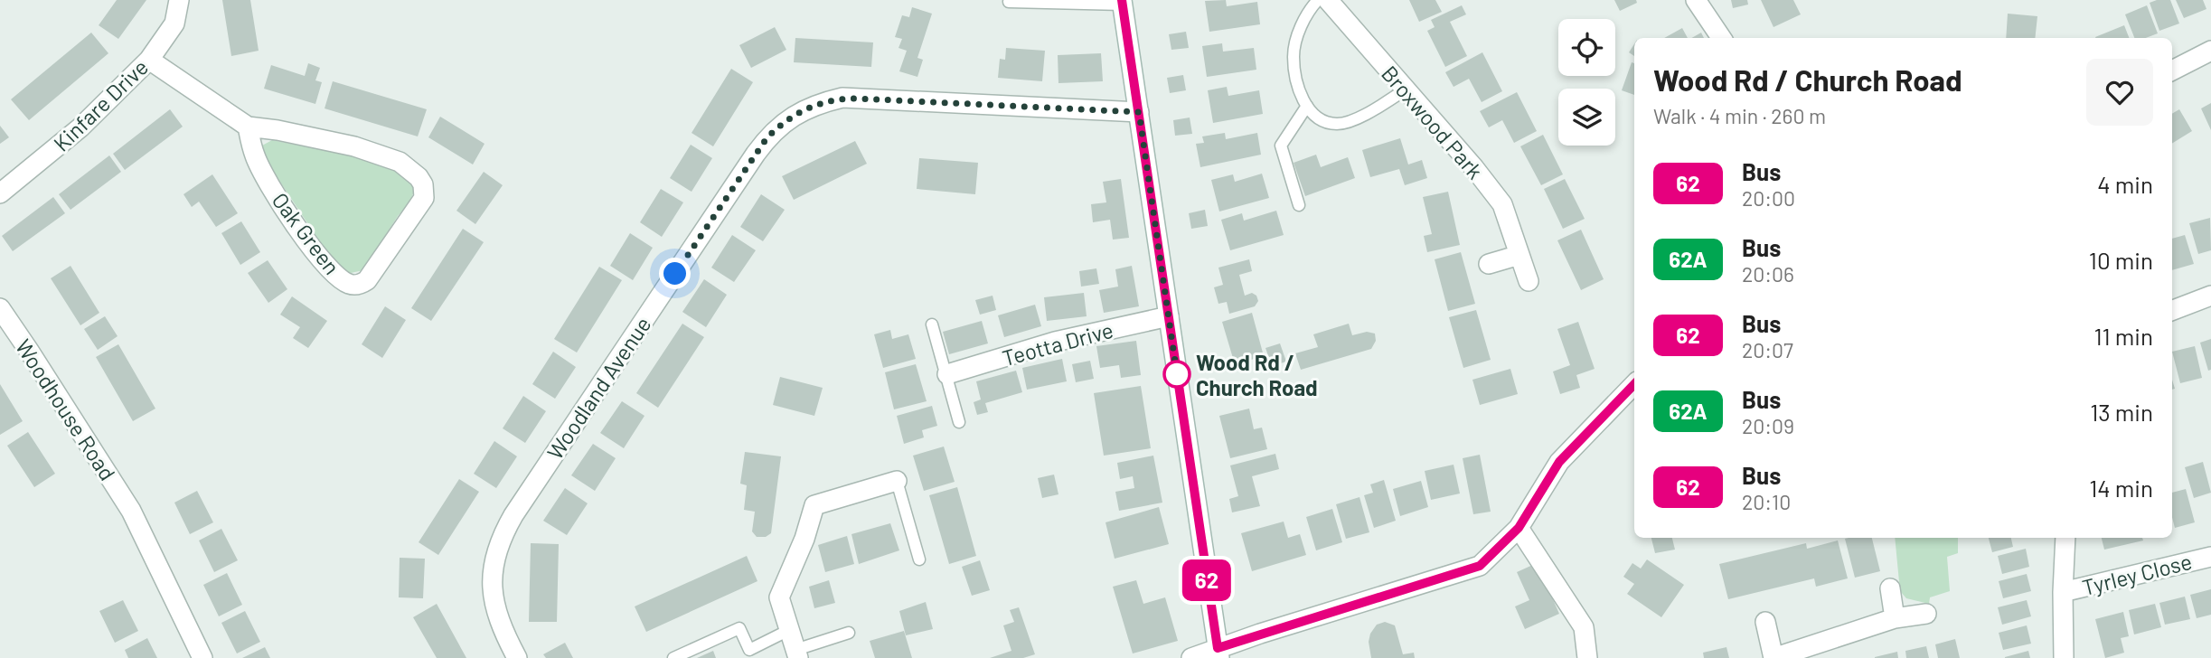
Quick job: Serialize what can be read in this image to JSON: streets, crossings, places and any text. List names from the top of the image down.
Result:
{
  "streets": {
    "street": [
      "Kinfare Drive",
      "Broxwood Park",
      "Oak Green",
      "Teotta Drive",
      "Woodland Avenue",
      "Woodhouse Road",
      "Tyrley Close"
    ]
  },
  "crossings": [
    ["Kinfare Drive", "Oak Green"]
  ],
  "places": ["Wood Rd / Church Road"],
  "lines": ["bus line 62"],
  "page": {
    "on_map": "62",
    "heading": ["Wood Rd / Church Road", "Walk · 4 min · 260 m"],
    "list": [
      {
        "mark": "62",
        "name": "Bus",
        "note": "20:00",
        "value": "4 min"
      },
      {
        "mark": "62A",
        "name": "Bus",
        "note": "20:06",
        "value": "10 min"
      },
      {
        "mark": "62",
        "name": "Bus",
        "note": "20:07",
        "value": "11 min"
      },
      {
        "mark": "62A",
        "name": "Bus",
        "note": "20:09",
        "value": "13 min"
      },
      {
        "mark": "62",
        "name": "Bus",
        "note": "20:10",
        "value": "14 min"
      }
    ]
  }
}
